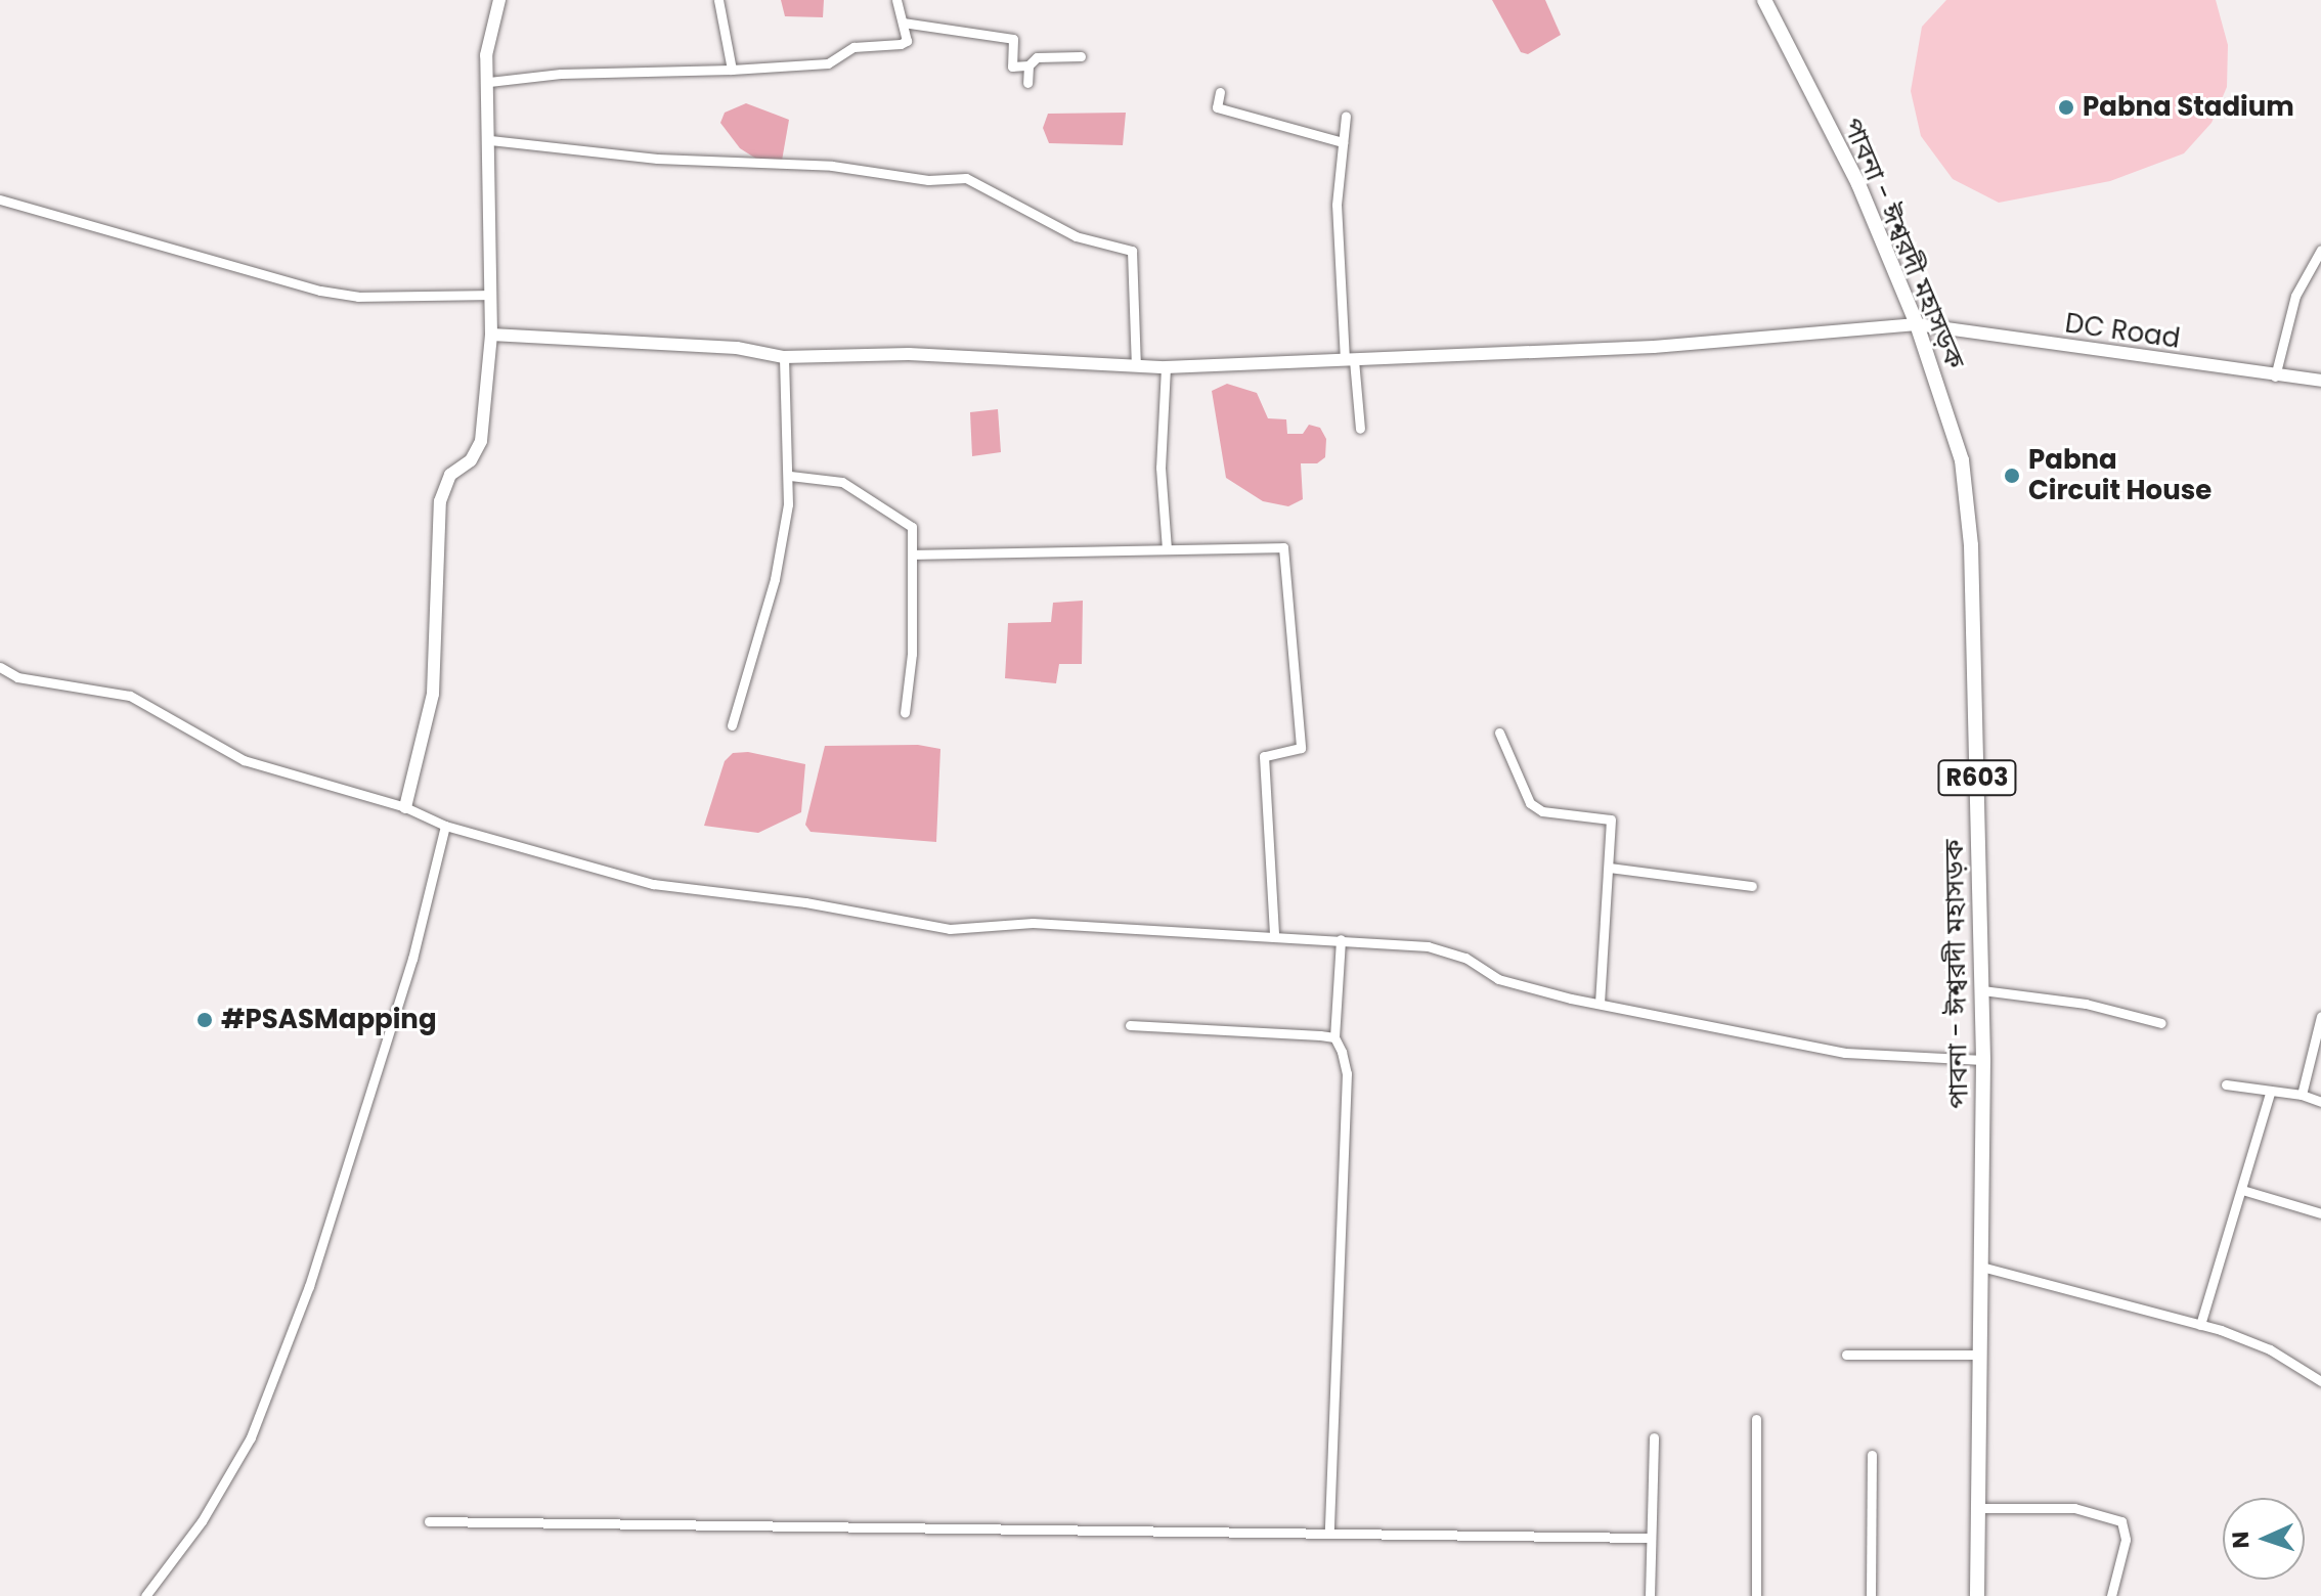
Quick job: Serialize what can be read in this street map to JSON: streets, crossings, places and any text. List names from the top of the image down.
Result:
{
  "streets": {
    "main road": ["পাবনা - ঈশ্বরদী মহাসড়ক", "R603"],
    "street": ["DC Road"]
  },
  "crossings": [
    ["পাবনা - ঈশ্বরদী মহাসড়ক", "DC Road"]
  ],
  "places": ["Pabna Stadium", "Pabna Circuit House", "#PSASMapping"],
  "north": "left"
}
